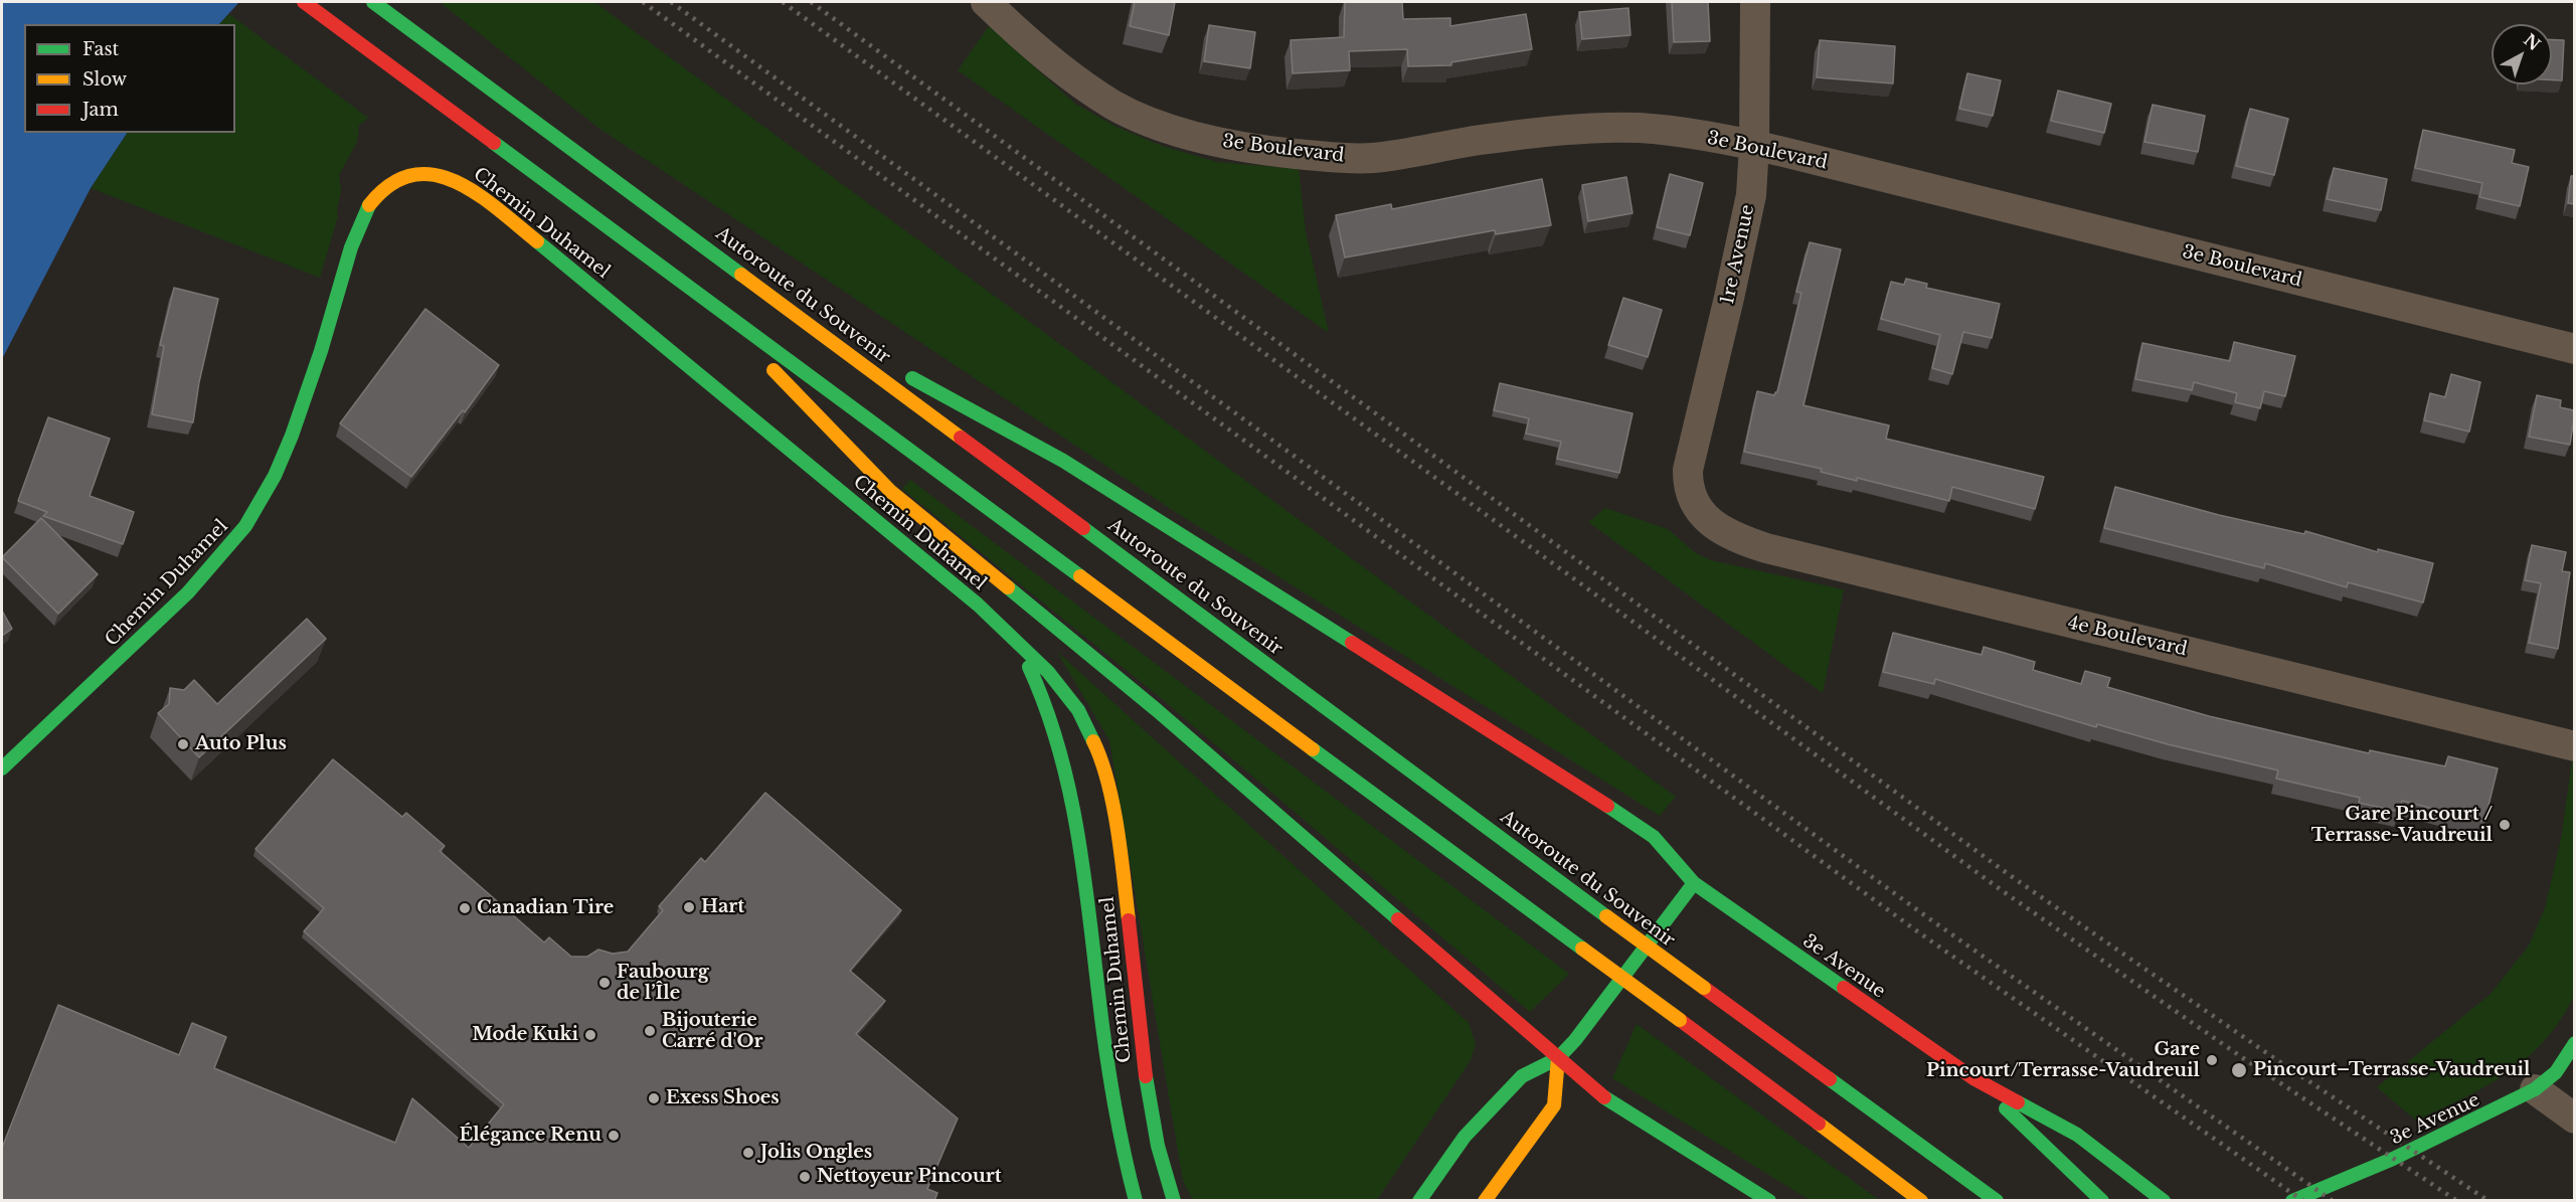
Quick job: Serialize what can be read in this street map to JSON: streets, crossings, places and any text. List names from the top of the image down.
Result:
{
  "streets": {
    "main road": ["Chemin Duhamel", "Autoroute du Souvenir", "3e Avenue"],
    "street": ["3e Boulevard", "1re Avenue", "4e Boulevard"]
  },
  "crossings": [
    ["3e Boulevard", "1re Avenue"],
    ["1re Avenue", "4e Boulevard"],
    ["Autoroute du Souvenir", "3e Avenue"]
  ],
  "places": [
    "Auto Plus",
    "Gare Pincourt / Terrasse-Vaudreuil",
    "Hart",
    "Canadian Tire",
    "Faubourg de l’Île",
    "Bijouterie Carré d'Or",
    "Mode Kuki",
    "Gare Pincourt/Terrasse-Vaudreuil",
    "Pincourt–Terrasse-Vaudreuil",
    "Exess Shoes",
    "Élégance Renu",
    "Jolis Ongles",
    "Nettoyeur Pincourt"
  ],
  "legend": ["Fast", "Slow", "Jam"],
  "north": "top right"
}
